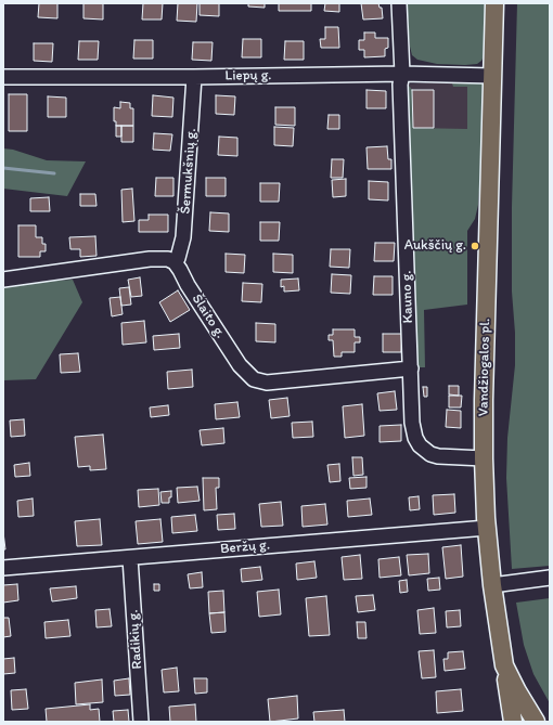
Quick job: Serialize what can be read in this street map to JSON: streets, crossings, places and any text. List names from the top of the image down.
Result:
{
  "streets": {
    "main road": ["Vandžiogalos pl."],
    "street": [
      "Liepų g.",
      "Šermukšnių g.",
      "Kauno g.",
      "Šlaito g.",
      "Beržų g.",
      "Radikių g."
    ]
  },
  "crossings": [
    ["Liepų g.", "Šermukšnių g."],
    ["Liepų g.", "Kauno g."],
    ["Liepų g.", "Vandžiogalos pl."],
    ["Šermukšnių g.", "Šlaito g."],
    ["Kauno g.", "Šlaito g."],
    ["Kauno g.", "Vandžiogalos pl."],
    ["Vandžiogalos pl.", "Beržų g."],
    ["Beržų g.", "Radikių g."]
  ],
  "places": ["Aukščių g."]
}
